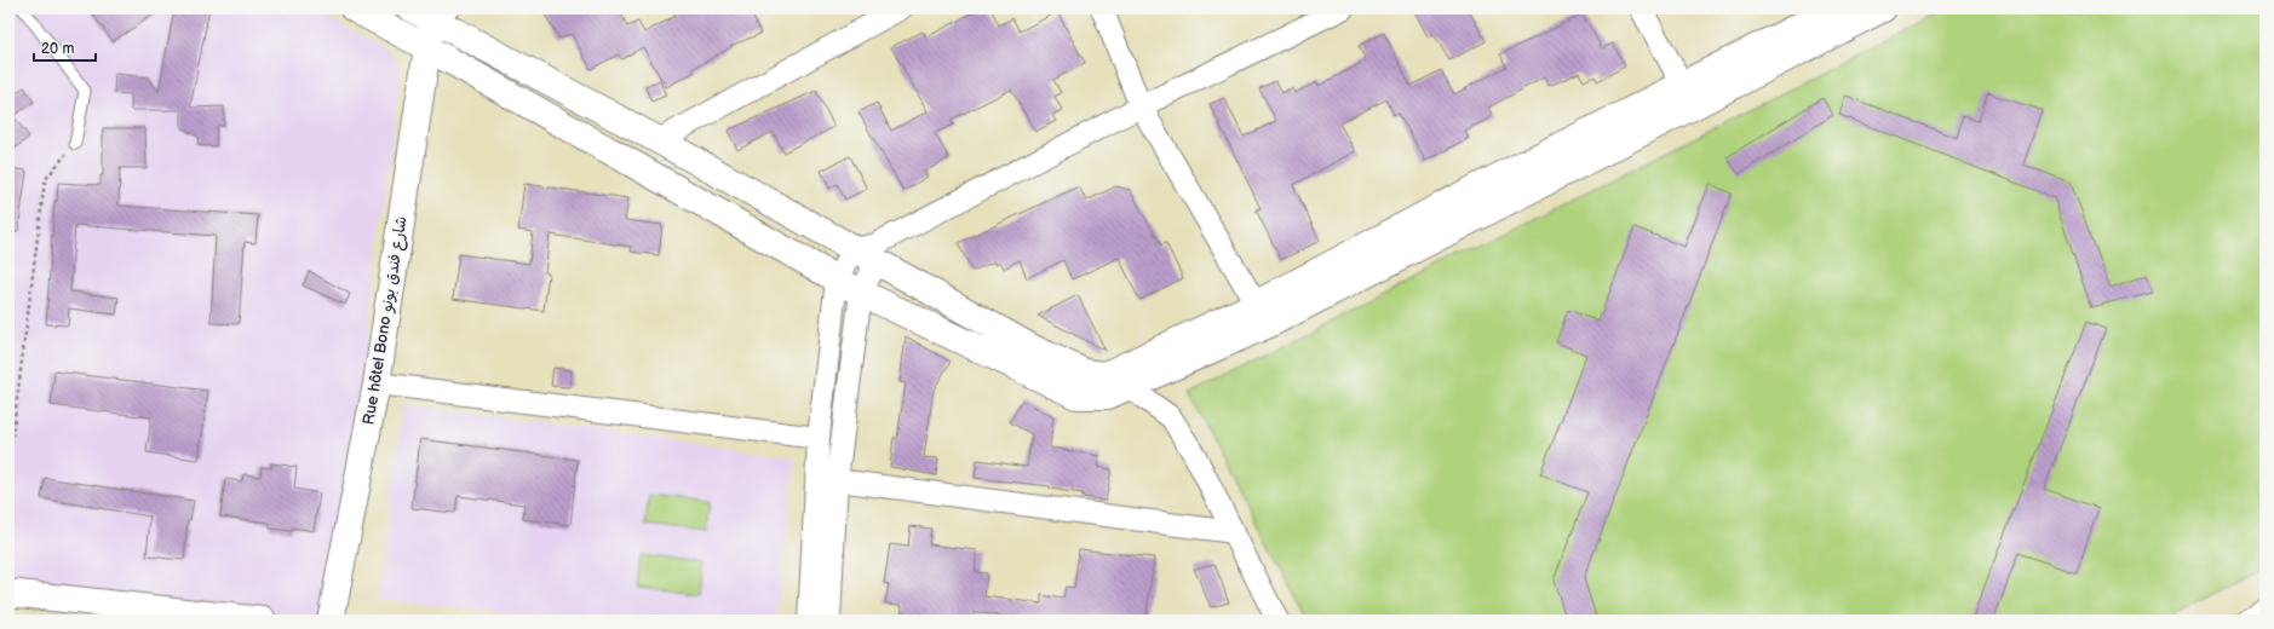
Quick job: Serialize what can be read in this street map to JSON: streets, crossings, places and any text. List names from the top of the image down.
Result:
{
  "streets": {
    "street": ["Rue hôtel Bono شارع فندق بونو"]
  },
  "scale_bar": "20 m"
}
